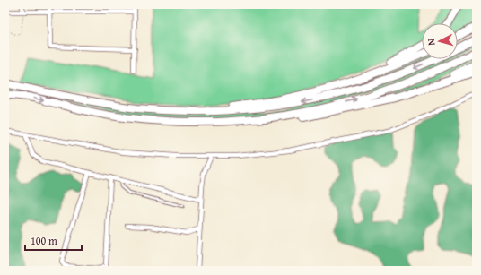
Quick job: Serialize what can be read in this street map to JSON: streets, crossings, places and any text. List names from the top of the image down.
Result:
{
  "scale_bar": "100 m",
  "north": "left"
}
